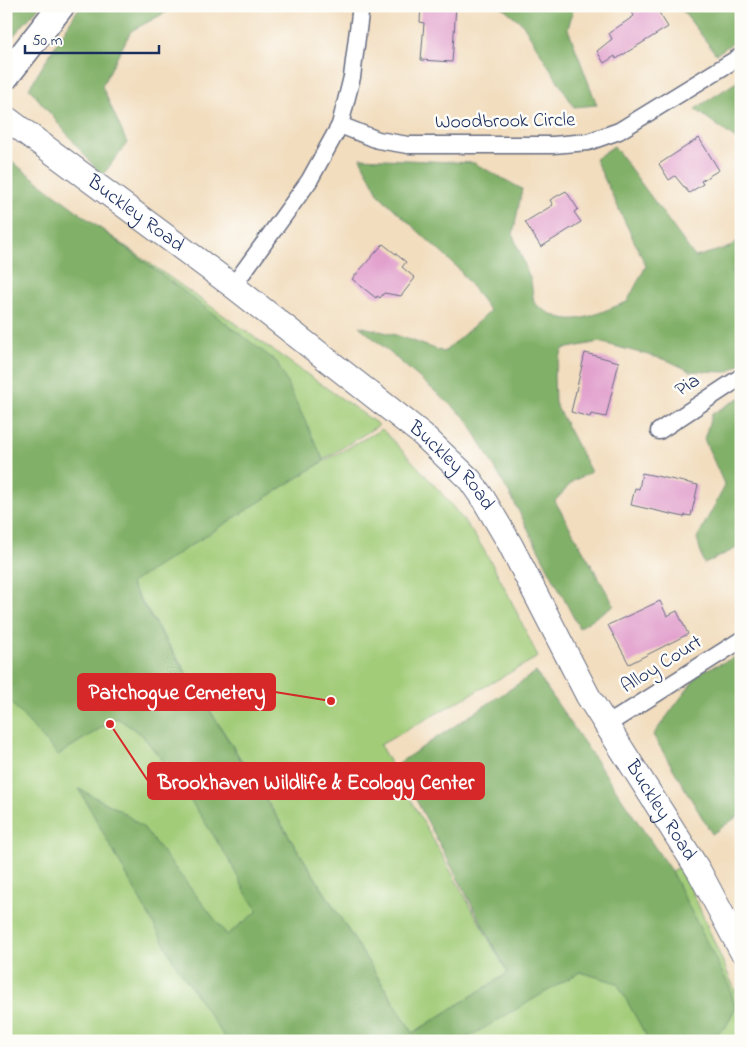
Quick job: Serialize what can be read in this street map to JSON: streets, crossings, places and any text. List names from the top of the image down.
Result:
{
  "streets": {
    "street": [
      "Woodbrook Circle",
      "Buckley Road",
      "Pia",
      "Alloy Court"
    ]
  },
  "crossings": [
    ["Buckley Road", "Alloy Court"]
  ],
  "places": ["Patchogue Cemetery", "Brookhaven Wildlife & Ecology Center"],
  "scale_bar": "50 m"
}
